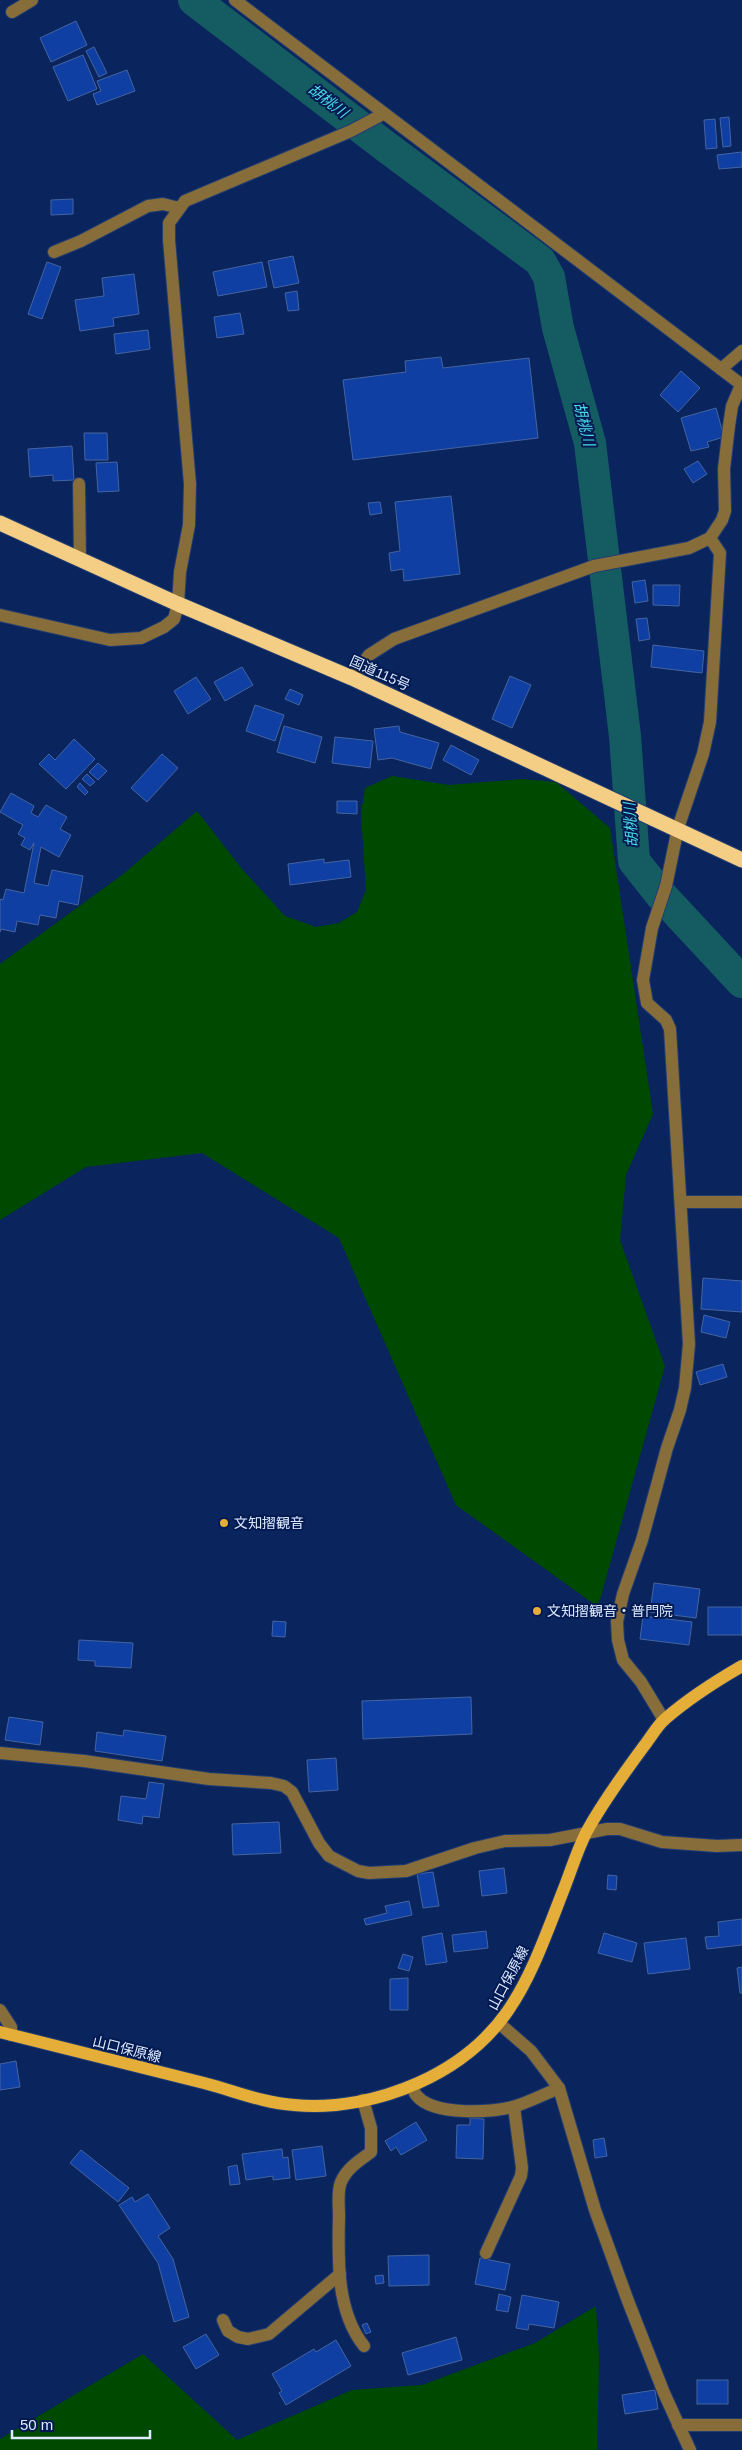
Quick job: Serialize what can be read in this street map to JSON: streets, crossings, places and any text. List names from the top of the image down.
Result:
{
  "streets": {
    "highway": ["国道115号"],
    "main road": ["山口保原線"]
  },
  "water": ["胡桃川"],
  "places": ["文知摺観音", "文知摺観音・普門院"],
  "scale_bar": "50 m"
}
